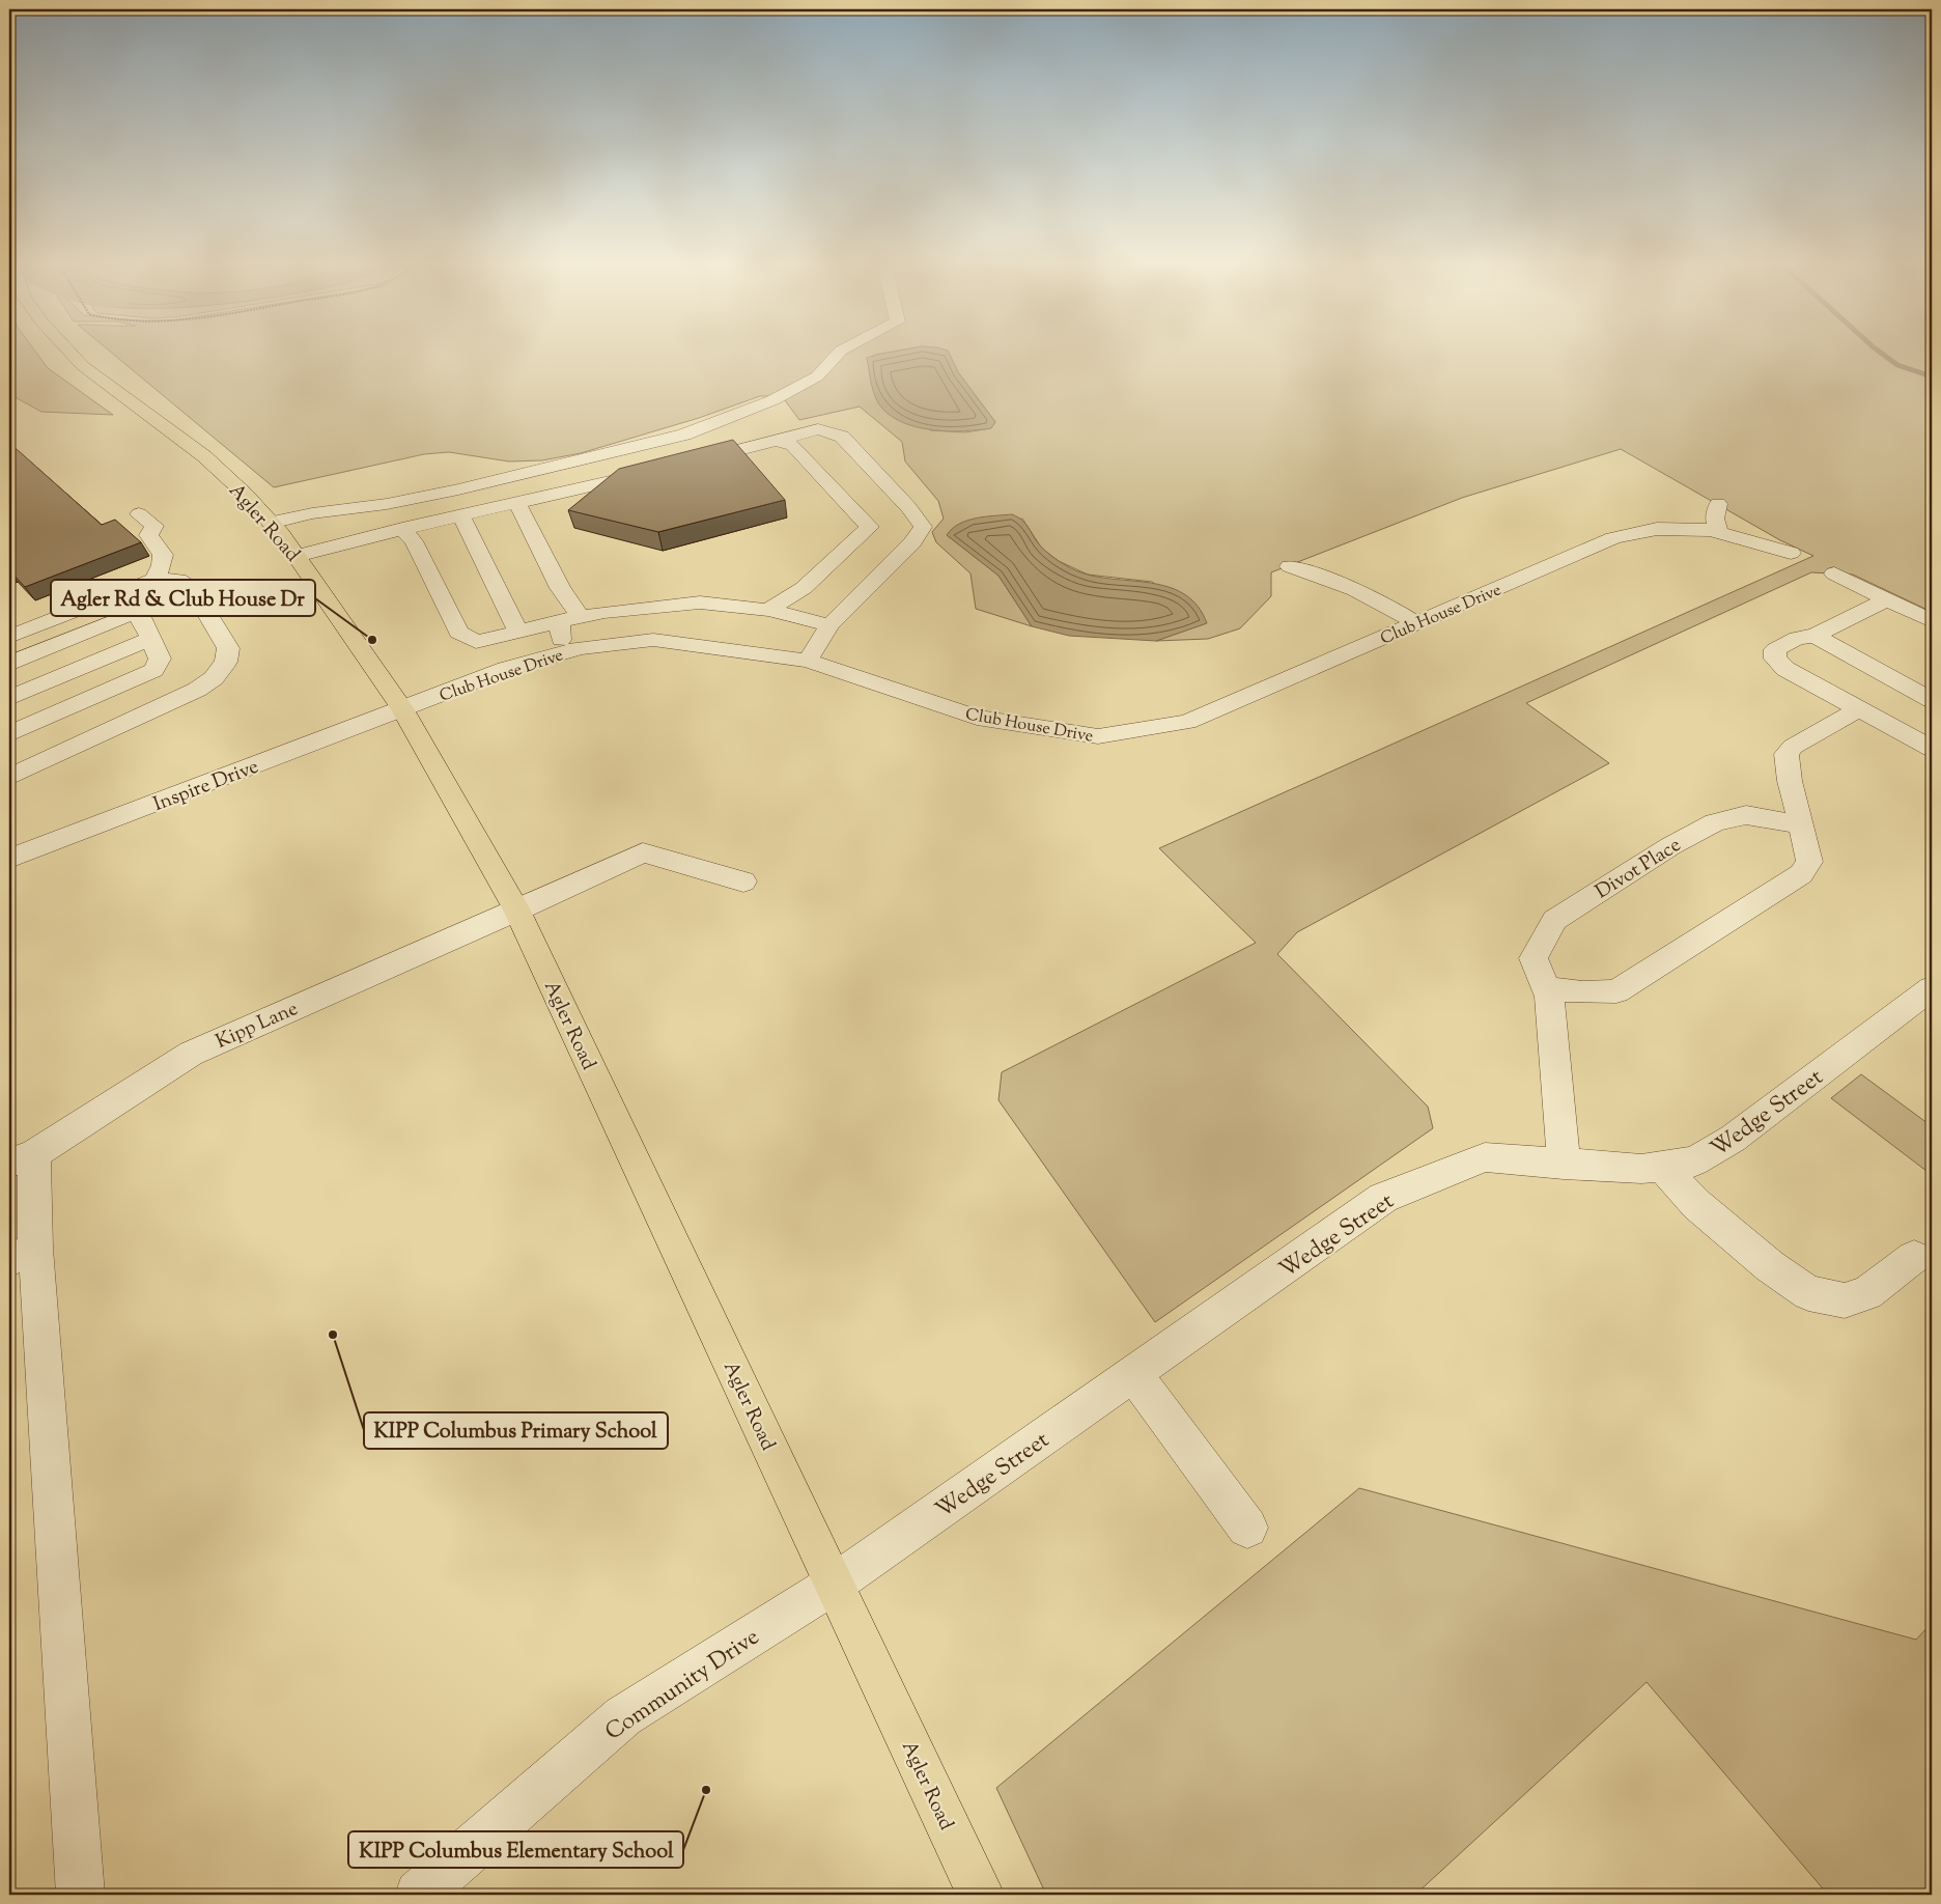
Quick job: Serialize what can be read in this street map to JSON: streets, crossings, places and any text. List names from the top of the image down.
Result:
{
  "streets": {
    "main road": ["Agler Road"],
    "street": [
      "Club House Drive",
      "Inspire Drive",
      "Divot Place",
      "Kipp Lane",
      "Wedge Street",
      "Community Drive"
    ]
  },
  "crossings": [
    ["Agler Road", "Club House Drive"],
    ["Agler Road", "Inspire Drive"],
    ["Agler Road", "Kipp Lane"],
    ["Agler Road", "Wedge Street"],
    ["Agler Road", "Community Drive"],
    ["Club House Drive", "Inspire Drive"],
    ["Divot Place", "Wedge Street"],
    ["Wedge Street", "Community Drive"]
  ],
  "places": ["Agler Rd & Club House Dr", "KIPP Columbus Primary School", "KIPP Columbus Elementary School"]
}
